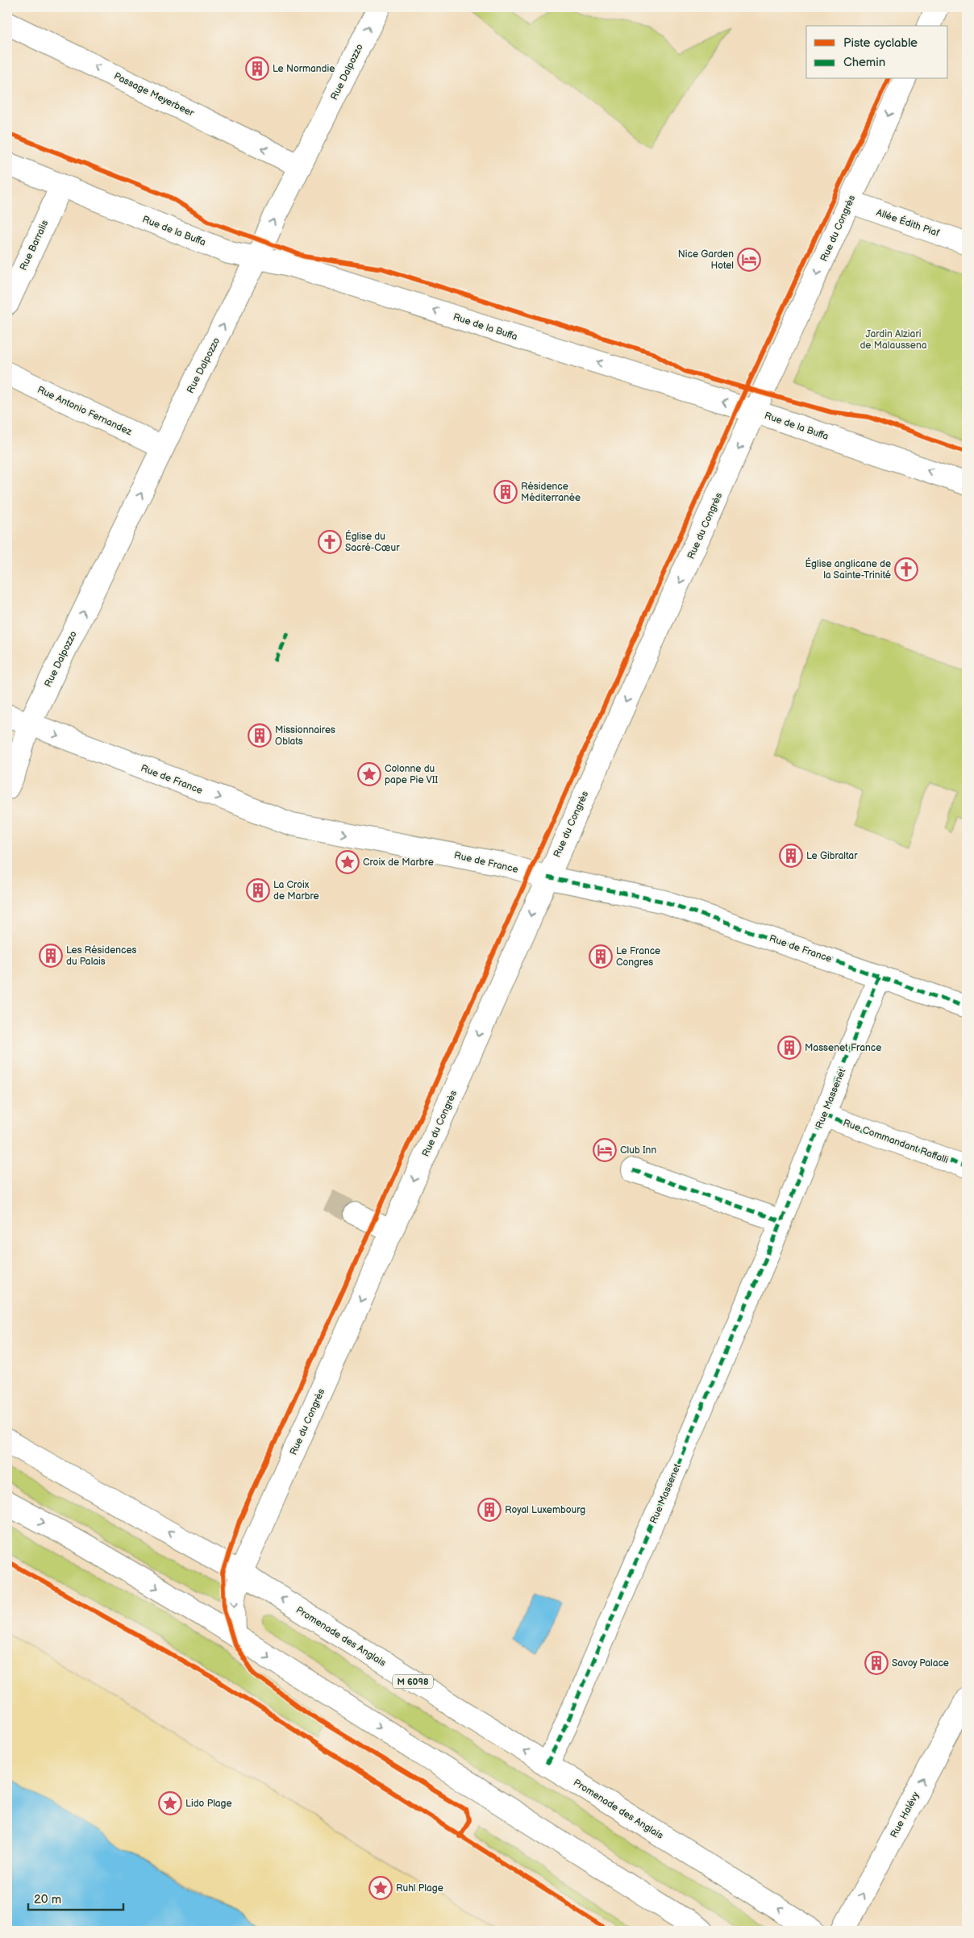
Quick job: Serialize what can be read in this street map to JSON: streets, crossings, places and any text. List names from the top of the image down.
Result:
{
  "streets": {
    "street": [
      "Rue Dalpozzo",
      "Passage Meyerbeer",
      "Allée Édith Piaf",
      "Rue du Congrès",
      "Rue de la Buffa",
      "Rue Barralis",
      "Rue Antonio Fernandez",
      "Rue de France",
      "Rue Massenet",
      "Rue Commandant Raffalli",
      "Promenade des Anglais",
      "M 6098",
      "Rue Halévy"
    ]
  },
  "crossings": [
    ["Rue Dalpozzo", "Passage Meyerbeer"],
    ["Rue Dalpozzo", "Rue de la Buffa"],
    ["Rue Dalpozzo", "Rue Antonio Fernandez"],
    ["Rue Dalpozzo", "Rue de France"],
    ["Allée Édith Piaf", "Rue du Congrès"],
    ["Rue du Congrès", "Rue de la Buffa"],
    ["Rue du Congrès", "Rue de France"],
    ["Rue du Congrès", "Promenade des Anglais"],
    ["Rue de la Buffa", "Rue Barralis"],
    ["Rue de France", "Rue Massenet"],
    ["Rue Massenet", "Rue Commandant Raffalli"],
    ["Rue Massenet", "Promenade des Anglais"]
  ],
  "one_way": [
    "Rue Dalpozzo",
    "Passage Meyerbeer",
    "Rue du Congrès",
    "Rue de la Buffa",
    "Rue de France",
    "Rue Halévy"
  ],
  "parks": ["Jardin Alziari de Malaussena"],
  "places": {
    "building": [
      "Le Normandie",
      "Résidence Méditerranée",
      "Missionnaires Oblats",
      "Le Gibraltar",
      "La Croix de Marbre",
      "Les Résidences du Palais",
      "Le France Congres",
      "Massenet France",
      "Royal Luxembourg",
      "Savoy Palace"
    ],
    "hotel": ["Nice Garden Hotel", "Club Inn"],
    "church": ["Église du Sacré-Cœur", "Église anglicane de la Sainte-Trinité"],
    "place": [
      "Colonne du pape Pie VII",
      "Croix de Marbre",
      "Lido Plage",
      "Ruhl Plage"
    ]
  },
  "legend": ["Piste cyclable", "Chemin"],
  "scale_bar": "20 m"
}
